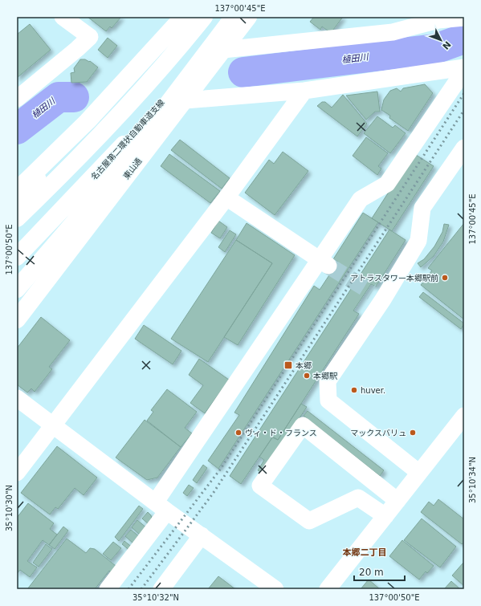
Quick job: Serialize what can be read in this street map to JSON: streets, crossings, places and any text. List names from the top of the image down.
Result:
{
  "streets": {
    "main road": ["名古屋第二環状自動車道支線", "東山通"]
  },
  "districts": ["本郷二丁目"],
  "water": ["植田川"],
  "places": {
    "other": [
      "アトラスタワー本郷駅前",
      "本郷駅",
      "huver.",
      "ヴィ・ド・フランス",
      "マックスバリュ"
    ],
    "transit": ["本郷"]
  },
  "scale_bar": "20 m",
  "north": "bottom right",
  "coordinates": [
    "137°00'45\"E",
    "137°00'50\"E",
    "35°10'34\"N",
    "35°10'30\"N",
    "35°10'32\"N"
  ]
}
